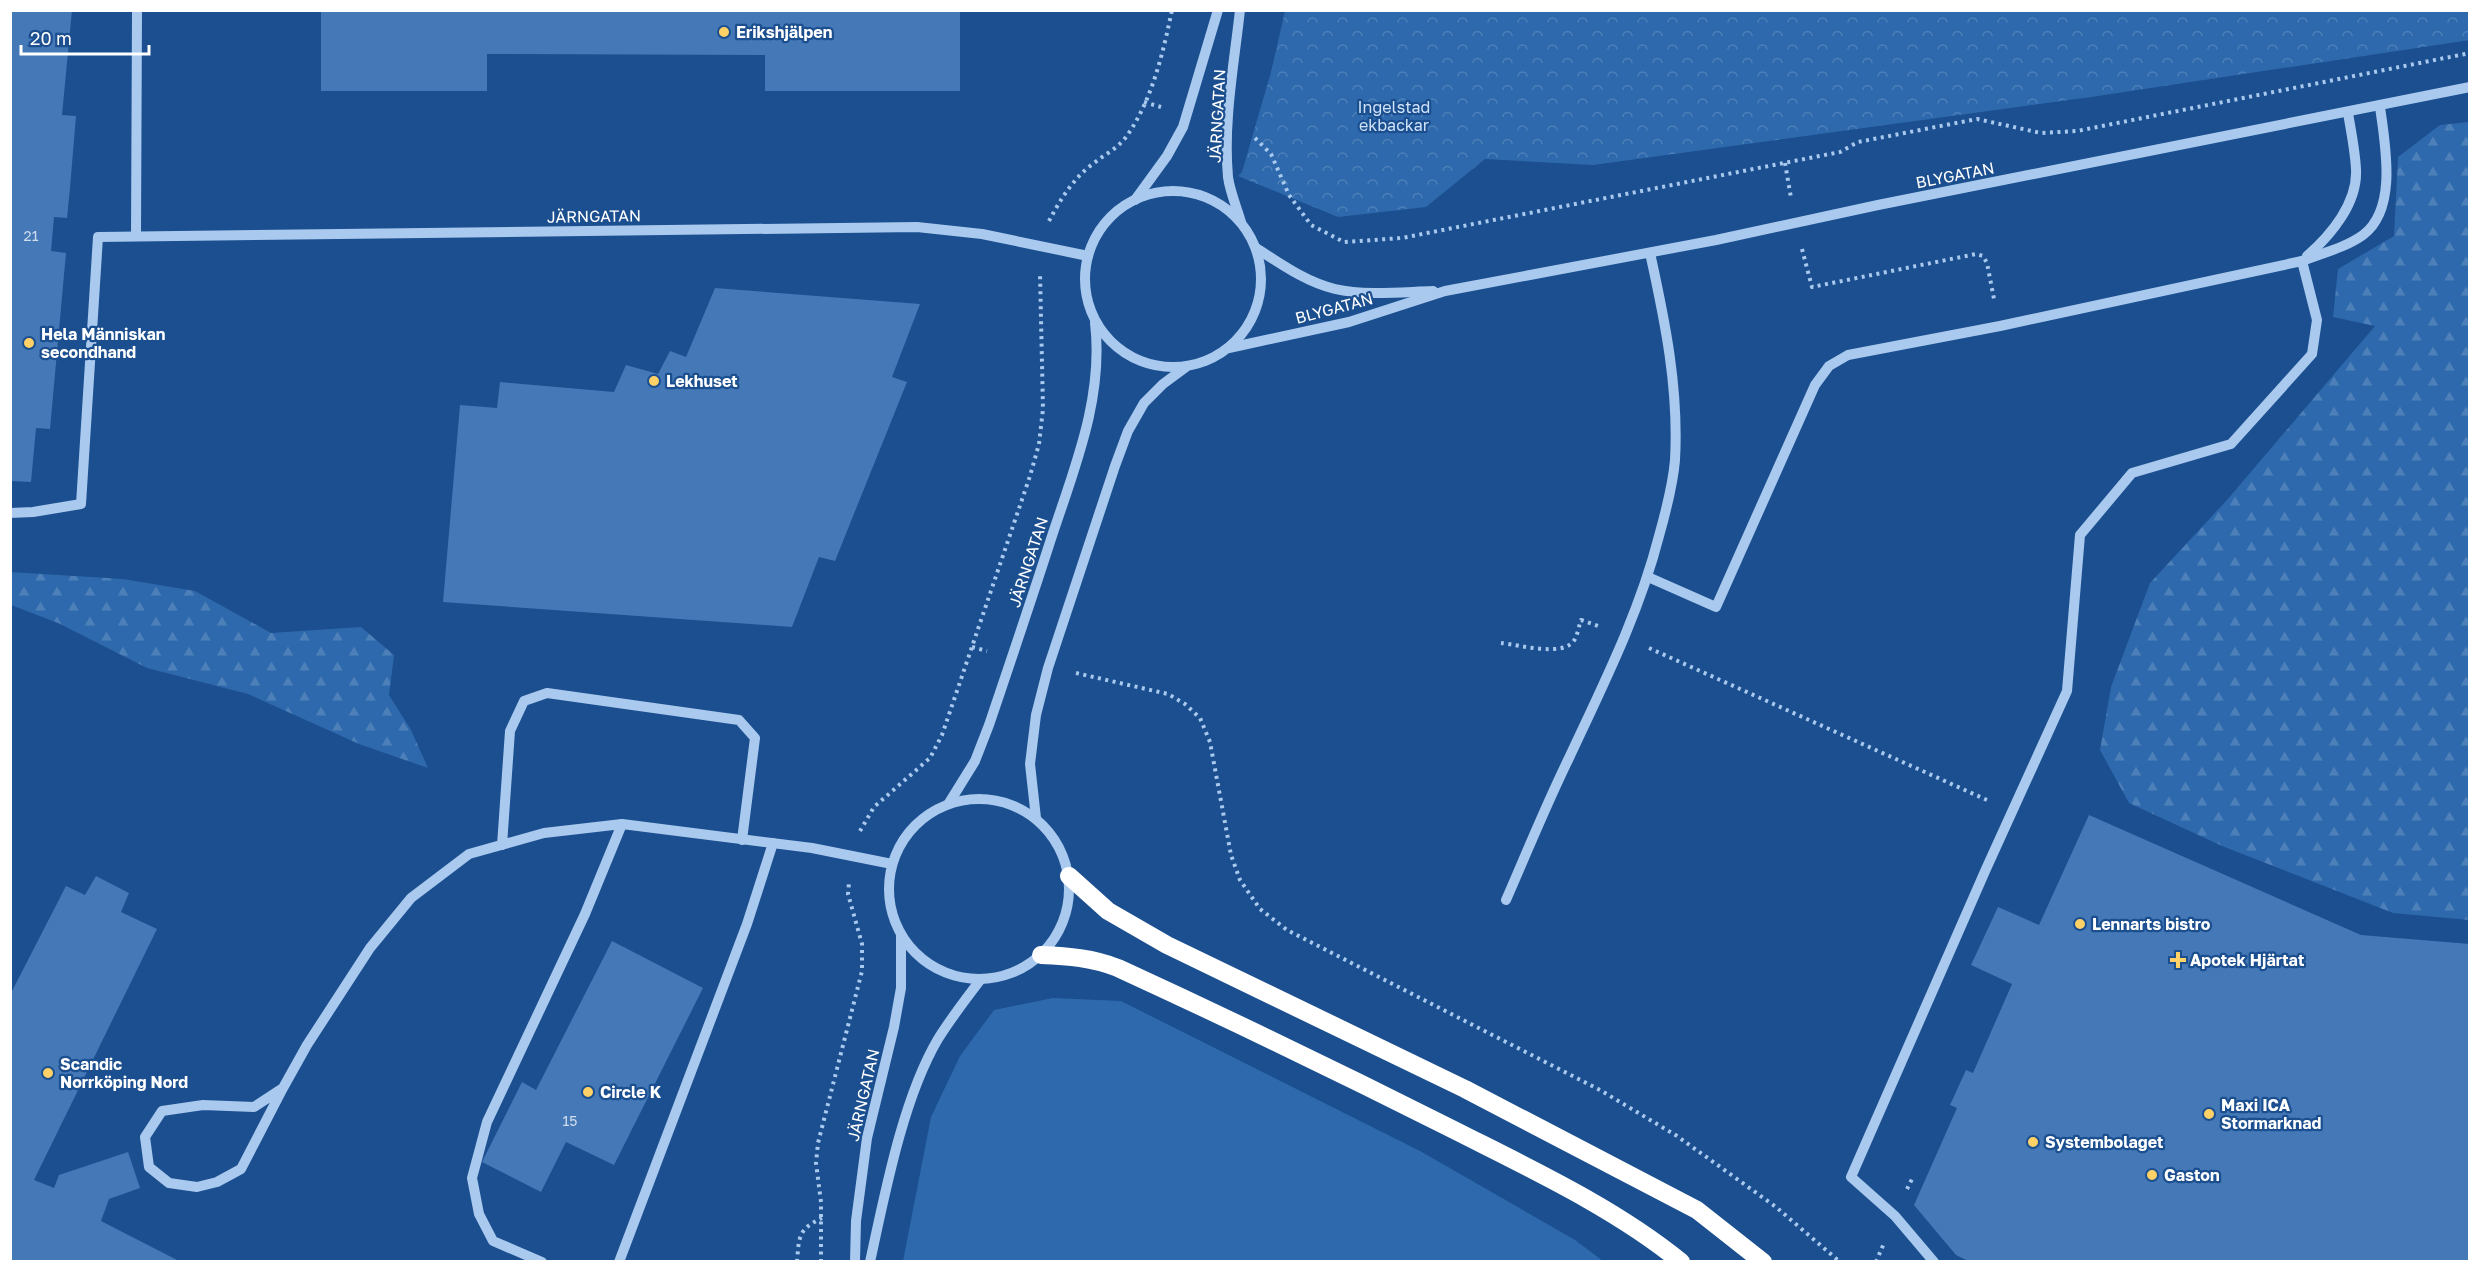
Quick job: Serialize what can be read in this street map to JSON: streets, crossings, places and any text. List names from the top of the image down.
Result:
{
  "streets": {
    "street": ["JÄRNGATAN", "BLYGATAN"]
  },
  "crossings": [
    ["JÄRNGATAN", "BLYGATAN"]
  ],
  "parks": ["Ingelstad ekbackar"],
  "places": {
    "other": [
      "Erikshjälpen",
      "Hela Människan secondhand",
      "Lekhuset",
      "Lennarts bistro",
      "Scandic Norrköping Nord",
      "Circle K",
      "Maxi ICA Stormarknad",
      "Systembolaget",
      "Gaston"
    ],
    "health": ["Apotek Hjärtat"]
  },
  "house_numbers": ["21", "15"],
  "scale_bar": "20 m"
}
